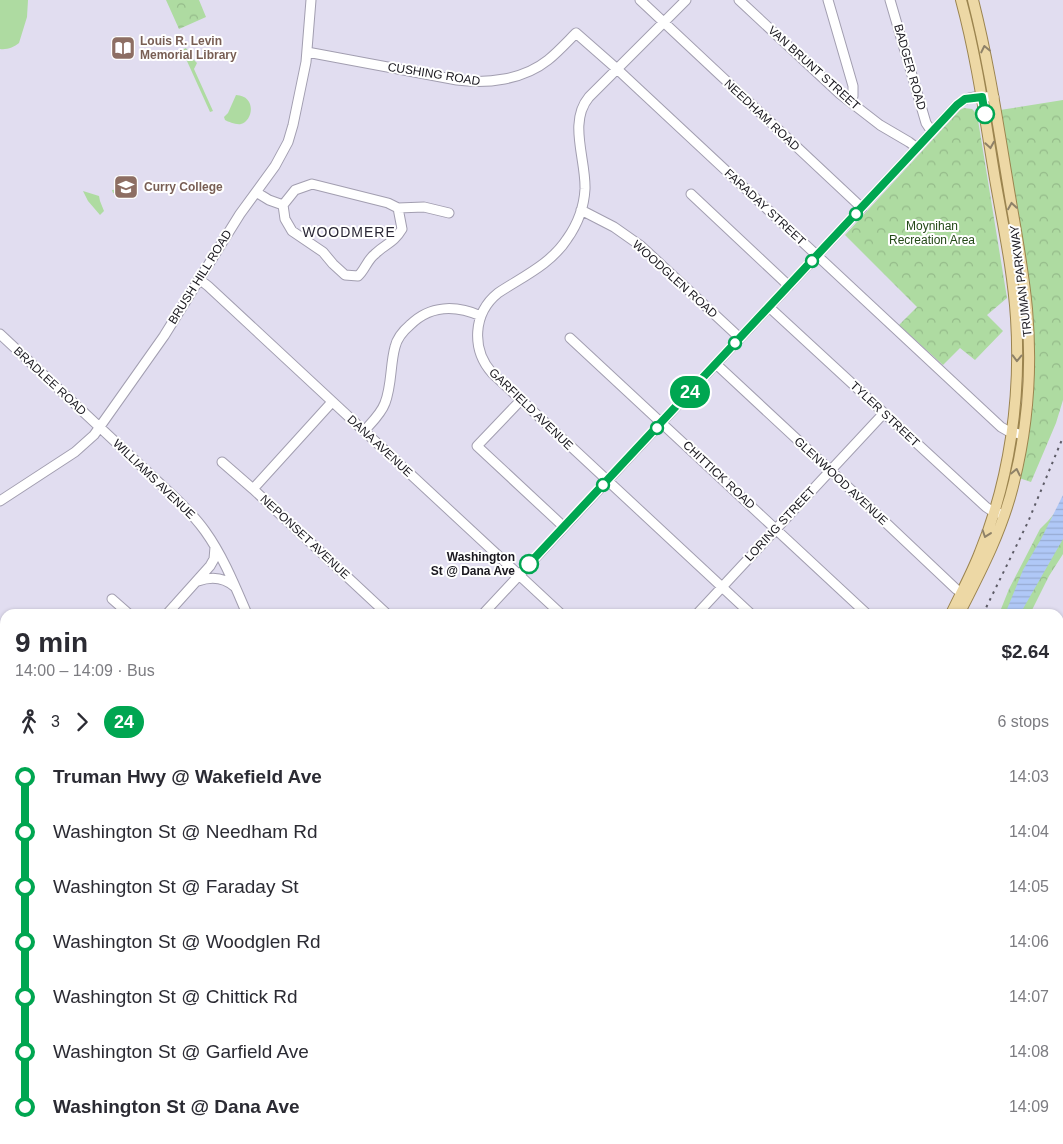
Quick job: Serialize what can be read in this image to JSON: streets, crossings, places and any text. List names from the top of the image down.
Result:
{
  "streets": {
    "main road": ["TRUMAN PARKWAY"],
    "street": [
      "BADGER ROAD",
      "VAN BRUNT STREET",
      "CUSHING ROAD",
      "NEEDHAM ROAD",
      "FARADAY STREET",
      "BRUSH HILL ROAD",
      "WOODGLEN ROAD",
      "BRADLEE ROAD",
      "GARFIELD AVENUE",
      "TYLER STREET",
      "DANA AVENUE",
      "CHITTICK ROAD",
      "WILLIAMS AVENUE",
      "GLENWOOD AVENUE",
      "LORING STREET",
      "NEPONSET AVENUE"
    ]
  },
  "crossings": [
    ["CUSHING ROAD", "FARADAY STREET"],
    ["CUSHING ROAD", "BRUSH HILL ROAD"],
    ["NEEDHAM ROAD", "GARFIELD AVENUE"],
    ["FARADAY STREET", "TRUMAN PARKWAY"],
    ["FARADAY STREET", "GARFIELD AVENUE"],
    ["BRUSH HILL ROAD", "BRADLEE ROAD"],
    ["BRUSH HILL ROAD", "DANA AVENUE"],
    ["BRUSH HILL ROAD", "WILLIAMS AVENUE"],
    ["WOODGLEN ROAD", "GARFIELD AVENUE"],
    ["TRUMAN PARKWAY", "TYLER STREET"],
    ["TRUMAN PARKWAY", "GLENWOOD AVENUE"],
    ["BRADLEE ROAD", "WILLIAMS AVENUE"],
    ["GARFIELD AVENUE", "LORING STREET"],
    ["TYLER STREET", "LORING STREET"],
    ["CHITTICK ROAD", "LORING STREET"],
    ["GLENWOOD AVENUE", "LORING STREET"]
  ],
  "districts": ["WOODMERE"],
  "parks": ["Moynihan Recreation Area"],
  "places": {
    "library": ["Louis R. Levin Memorial Library"],
    "school or university": ["Curry College"],
    "other": ["Washington St @ Dana Ave"]
  },
  "lines": ["bus line 24"],
  "page": {
    "on_map": "24",
    "heading": ["9 min", "14:00 – 14:09 · Bus", "$2.64"],
    "legs": ["3", "24", "6 stops"],
    "list": [
      {
        "name": "Truman Hwy @ Wakefield Ave",
        "value": "14:03"
      },
      {
        "name": "Washington St @ Needham Rd",
        "value": "14:04"
      },
      {
        "name": "Washington St @ Faraday St",
        "value": "14:05"
      },
      {
        "name": "Washington St @ Woodglen Rd",
        "value": "14:06"
      },
      {
        "name": "Washington St @ Chittick Rd",
        "value": "14:07"
      },
      {
        "name": "Washington St @ Garfield Ave",
        "value": "14:08"
      },
      {
        "name": "Washington St @ Dana Ave",
        "value": "14:09"
      }
    ]
  }
}
